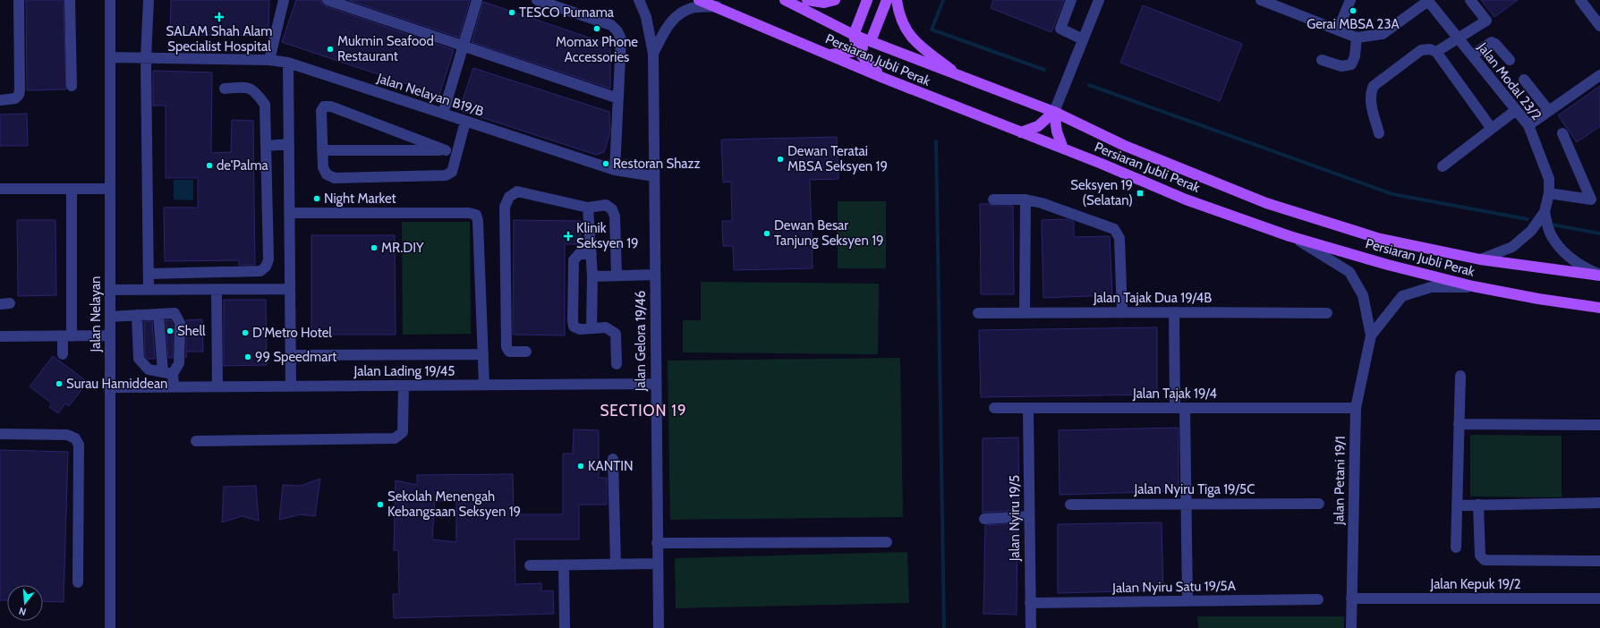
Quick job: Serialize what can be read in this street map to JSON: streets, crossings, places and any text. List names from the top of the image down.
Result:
{
  "streets": {
    "main road": ["Persiaran Jubli Perak"],
    "street": [
      "Jalan Modal 23/2",
      "Jalan Nelayan B19/B",
      "Jalan Tajak Dua 19/4B",
      "Jalan Nelayan",
      "Jalan Gelora 19/46",
      "Jalan Lading 19/45",
      "Jalan Tajak 19/4",
      "Jalan Petani 19/1",
      "Jalan Nyiru Tiga 19/5C",
      "Jalan Nyiru 19/5",
      "Jalan Kepuk 19/2",
      "Jalan Nyiru Satu 19/5A"
    ]
  },
  "crossings": [
    ["Persiaran Jubli Perak", "Jalan Modal 23/2"],
    ["Persiaran Jubli Perak", "Jalan Gelora 19/46"],
    ["Persiaran Jubli Perak", "Jalan Petani 19/1"],
    ["Jalan Nelayan B19/B", "Jalan Nelayan"],
    ["Jalan Nelayan B19/B", "Jalan Gelora 19/46"],
    ["Jalan Nelayan", "Jalan Lading 19/45"],
    ["Jalan Gelora 19/46", "Jalan Lading 19/45"],
    ["Jalan Tajak 19/4", "Jalan Petani 19/1"],
    ["Jalan Tajak 19/4", "Jalan Nyiru 19/5"],
    ["Jalan Petani 19/1", "Jalan Kepuk 19/2"],
    ["Jalan Nyiru 19/5", "Jalan Nyiru Satu 19/5A"]
  ],
  "districts": ["SECTION 19"],
  "places": {
    "other": [
      "Gerai MBSA 23A",
      "TESCO Purnama",
      "Momax Phone Accessories",
      "Mukmin Seafood Restaurant",
      "Dewan Teratai MBSA Seksyen 19",
      "Restoran Shazz",
      "de'Palma",
      "Night Market",
      "Dewan Besar Tanjung Seksyen 19",
      "MR.DIY",
      "Shell",
      "D'Metro Hotel",
      "99 Speedmart",
      "Surau Hamiddean",
      "KANTIN",
      "Sekolah Menengah Kebangsaan Seksyen 19"
    ],
    "health": ["SALAM Shah Alam Specialist Hospital", "Klinik Seksyen 19"],
    "transit": ["Seksyen 19 (Selatan)"]
  },
  "north": "bottom"
}
